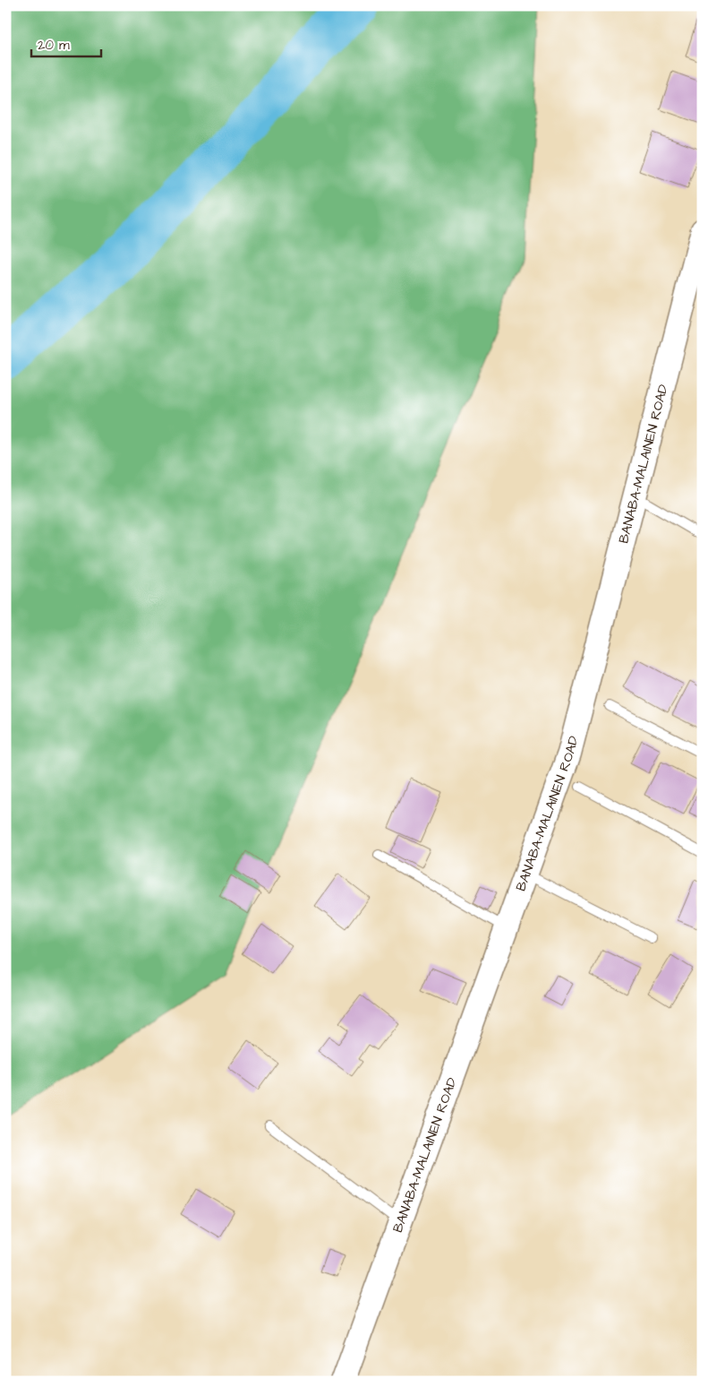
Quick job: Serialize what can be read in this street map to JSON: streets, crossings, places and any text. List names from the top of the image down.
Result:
{
  "streets": {
    "street": ["BANABA-MALAINEN ROAD"]
  },
  "scale_bar": "20 m"
}
